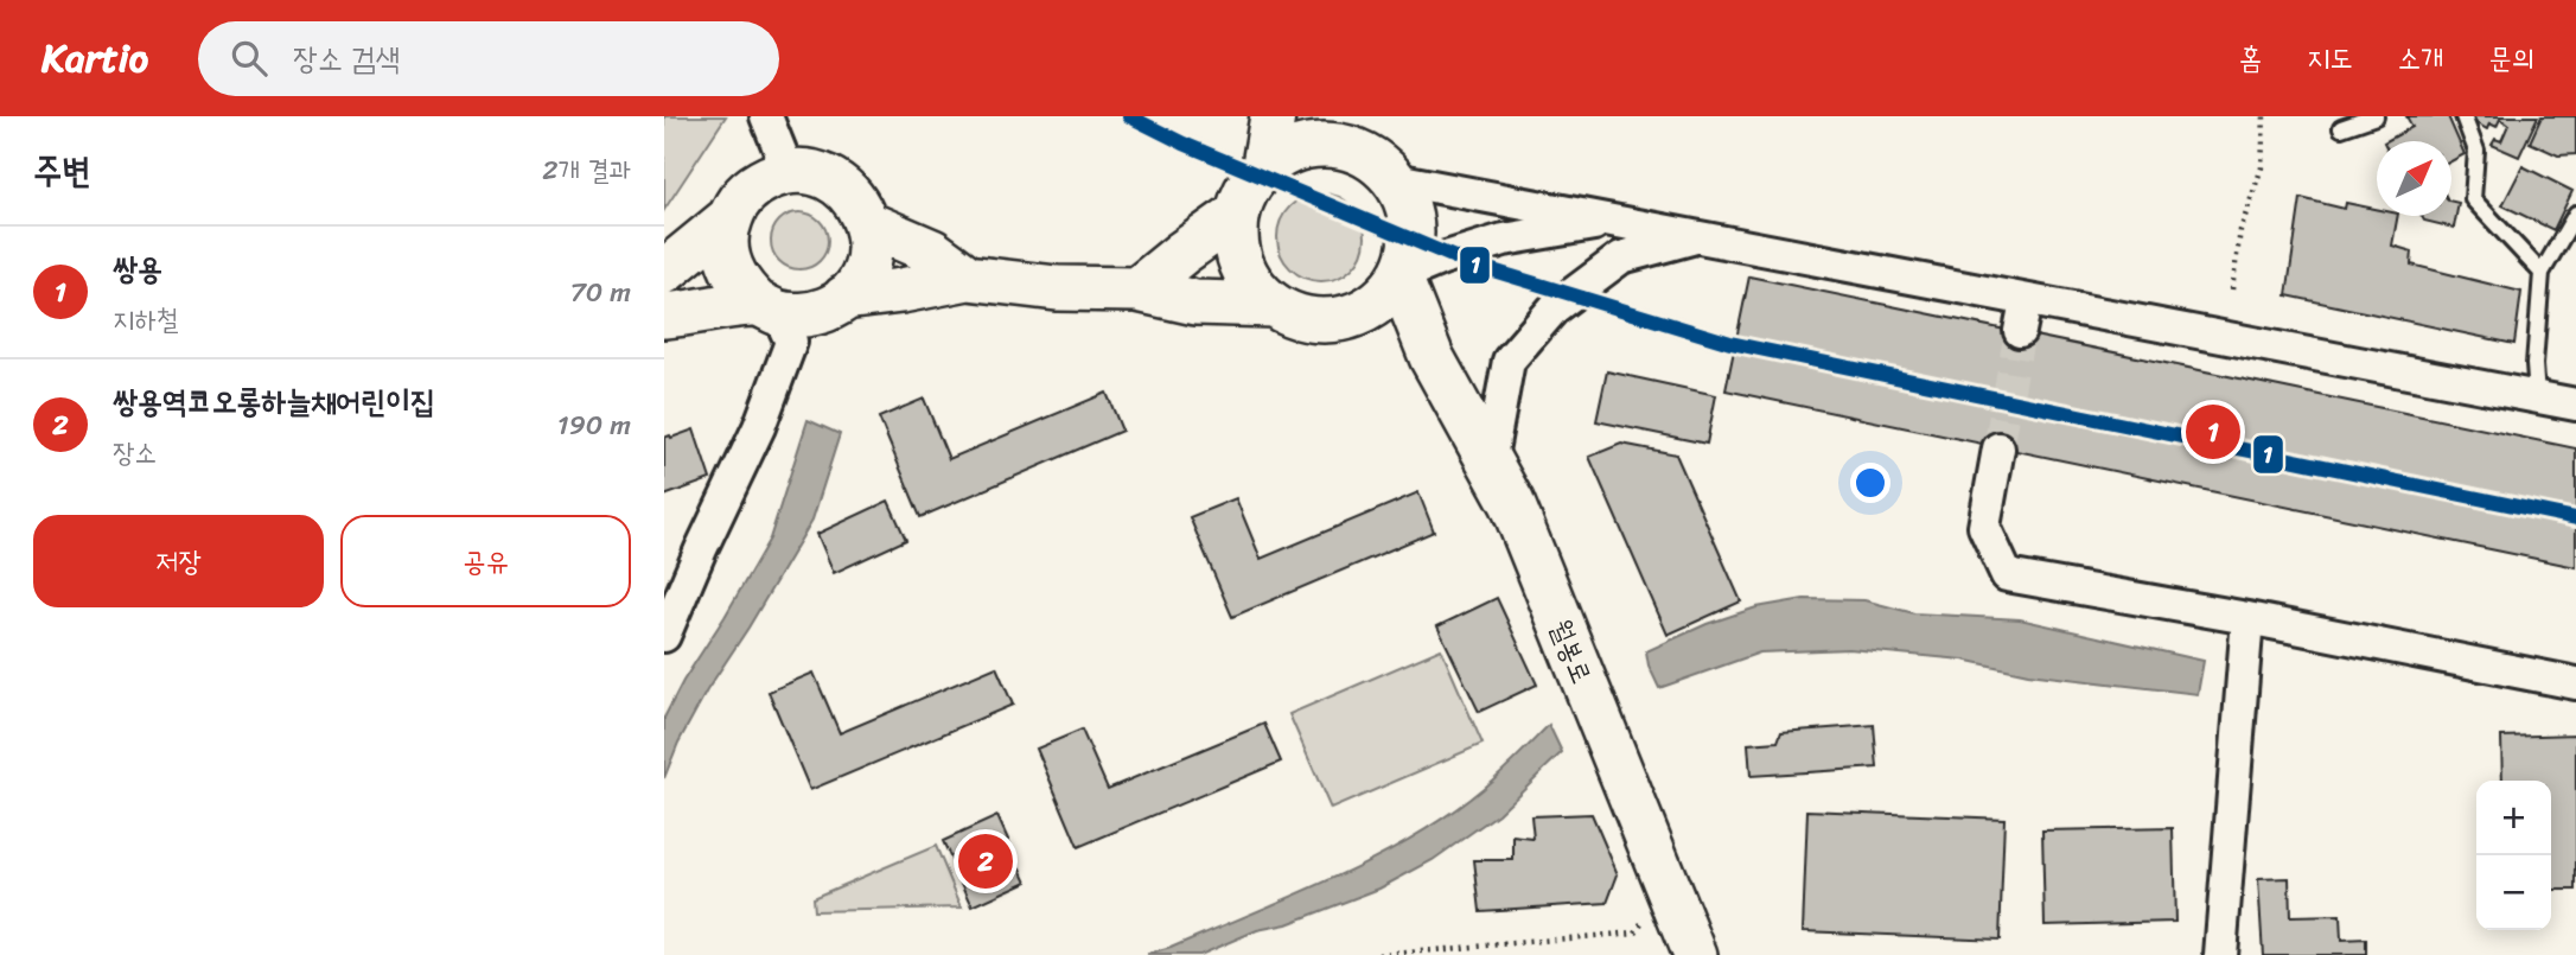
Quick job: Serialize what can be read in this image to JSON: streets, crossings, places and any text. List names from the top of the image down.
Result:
{
  "streets": {
    "street": ["월봉로"]
  },
  "lines": ["transit line 1"],
  "north": "top right",
  "page": {
    "header": "Kartio",
    "search": "장소 검색",
    "nav": [
      "홈",
      "지도",
      "소개",
      "문의"
    ],
    "heading": ["주변", "2개 결과"],
    "list": [
      {
        "mark": "1",
        "name": "쌍용",
        "note": "지하철",
        "value": "70 m"
      },
      {
        "mark": "2",
        "name": "쌍용역코오롱하늘채어린이집",
        "note": "장소",
        "value": "190 m"
      }
    ],
    "pins": ["1", "2"],
    "buttons": ["저장", "공유"],
    "map_buttons": ["+", "−"]
  }
}
